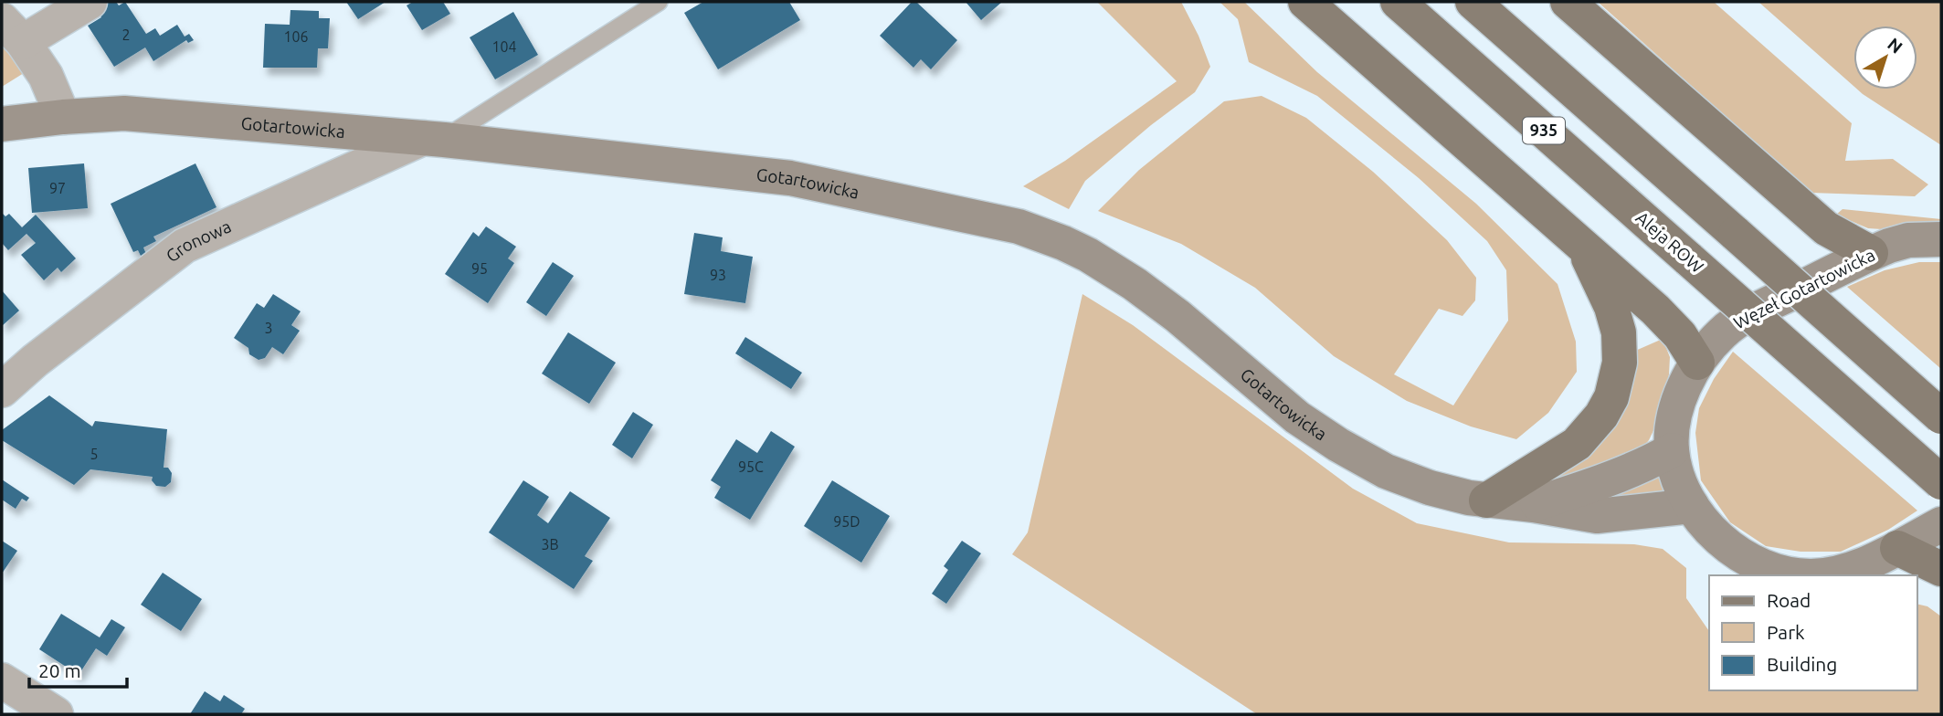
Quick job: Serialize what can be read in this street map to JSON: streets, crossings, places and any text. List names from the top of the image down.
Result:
{
  "streets": {
    "main road": ["935", "Aleja ROW"],
    "street": ["Gotartowicka", "Gronowa", "Węzeł Gotartowicka"]
  },
  "crossings": [
    ["Gotartowicka", "Gronowa"],
    ["Gotartowicka", "Węzeł Gotartowicka"]
  ],
  "house_numbers": [
    "2",
    "106",
    "104",
    "97",
    "95",
    "93",
    "3",
    "5",
    "95C",
    "95D",
    "3B"
  ],
  "legend": ["Road", "Park", "Building"],
  "scale_bar": "20 m",
  "north": "top right"
}
